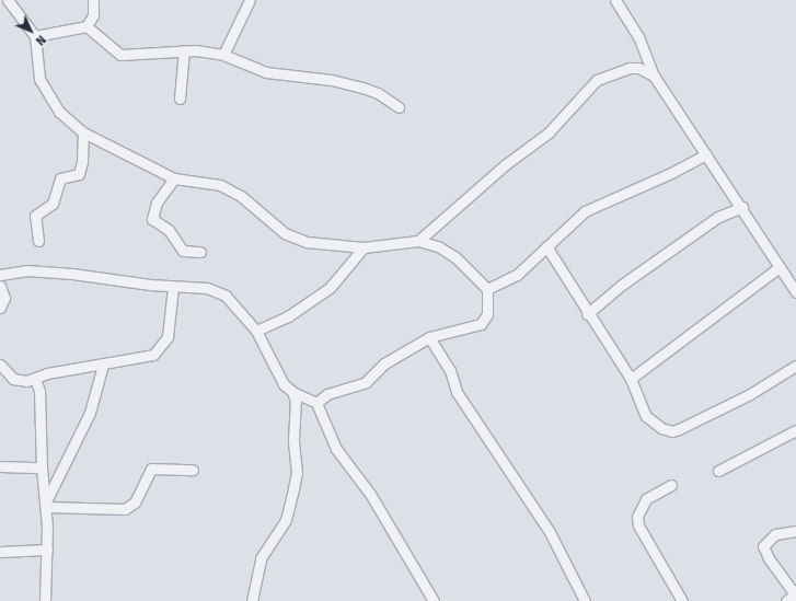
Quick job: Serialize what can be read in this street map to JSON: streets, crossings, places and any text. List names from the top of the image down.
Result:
{
  "north": "bottom right"
}
